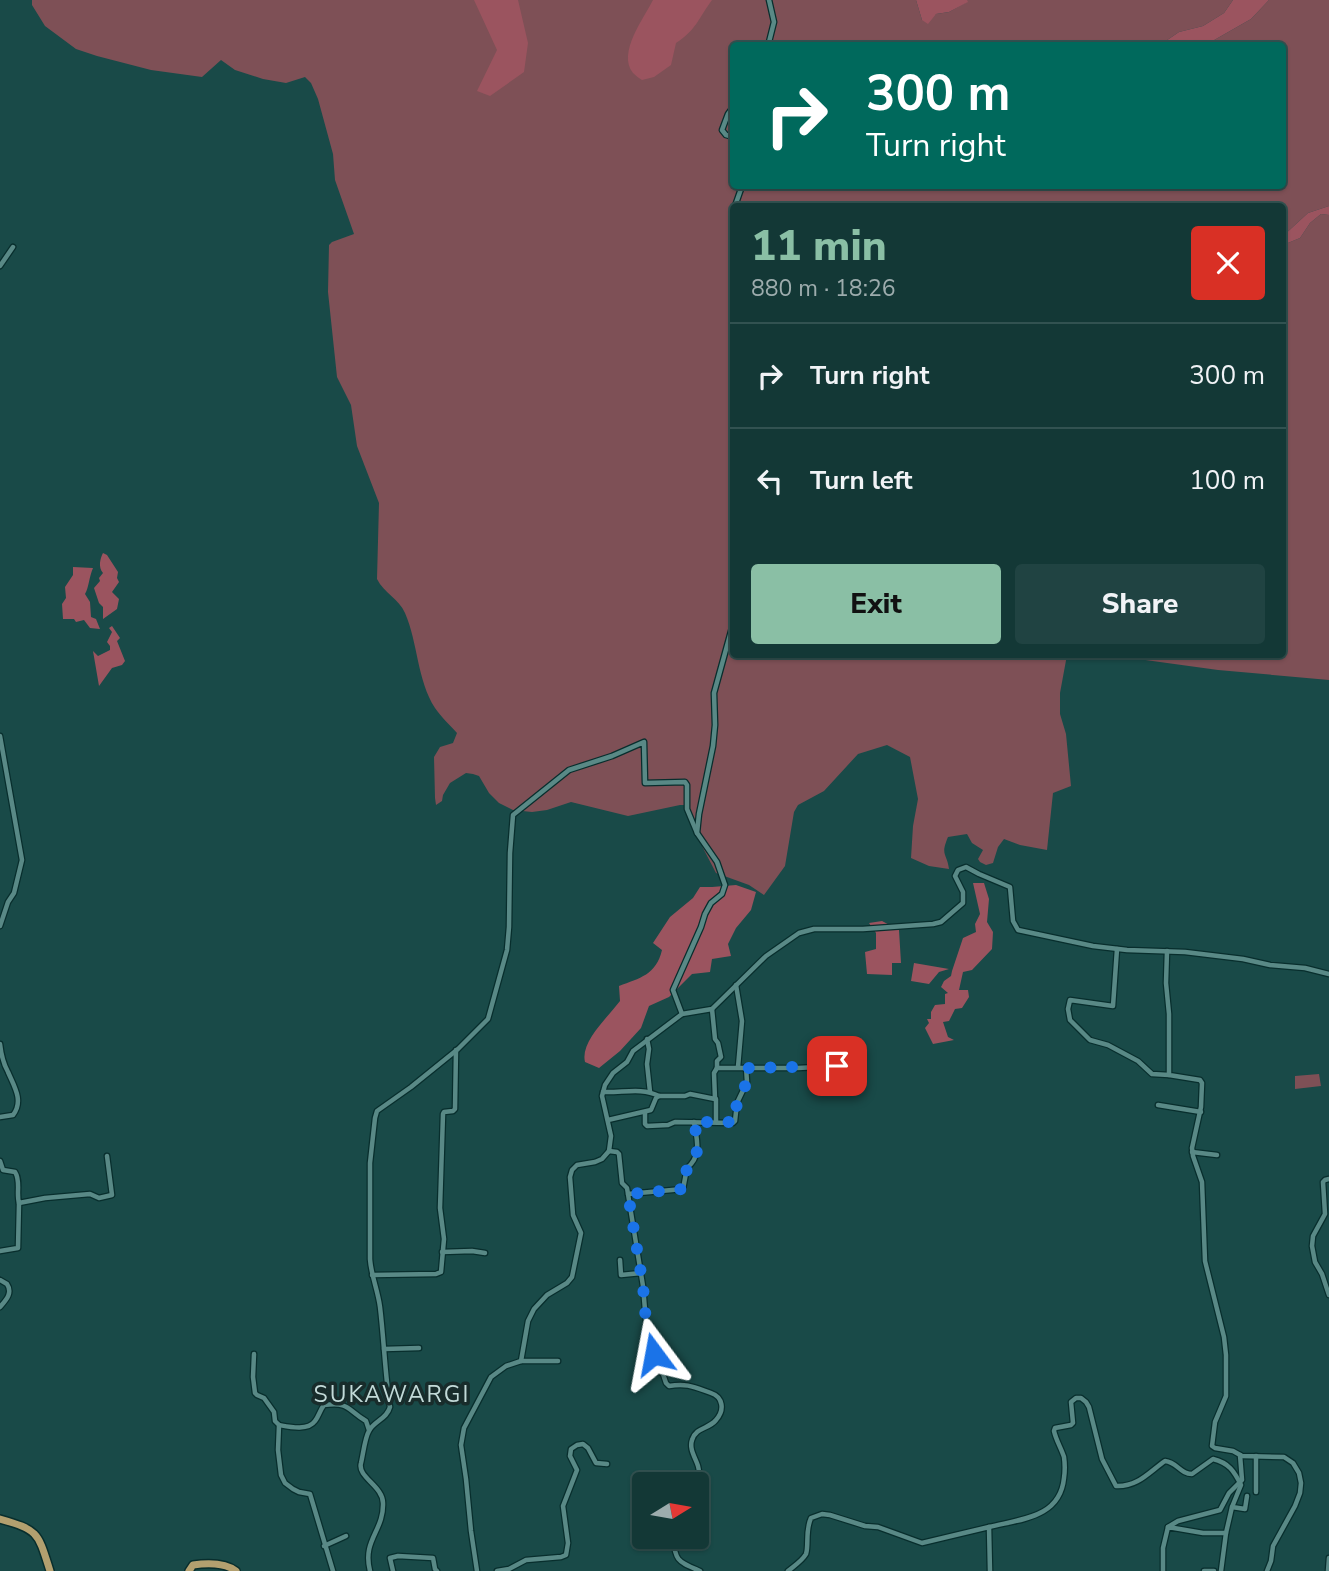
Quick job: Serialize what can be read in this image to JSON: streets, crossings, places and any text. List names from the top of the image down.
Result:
{
  "districts": ["SUKAWARGI"],
  "north": "right",
  "page": {
    "turn": ["300 m", "Turn right"],
    "heading": ["11 min", "880 m · 18:26"],
    "list": [
      {
        "name": "Turn right",
        "value": "300 m"
      },
      {
        "name": "Turn left",
        "value": "100 m"
      }
    ],
    "buttons": ["Exit", "Share"]
  }
}
